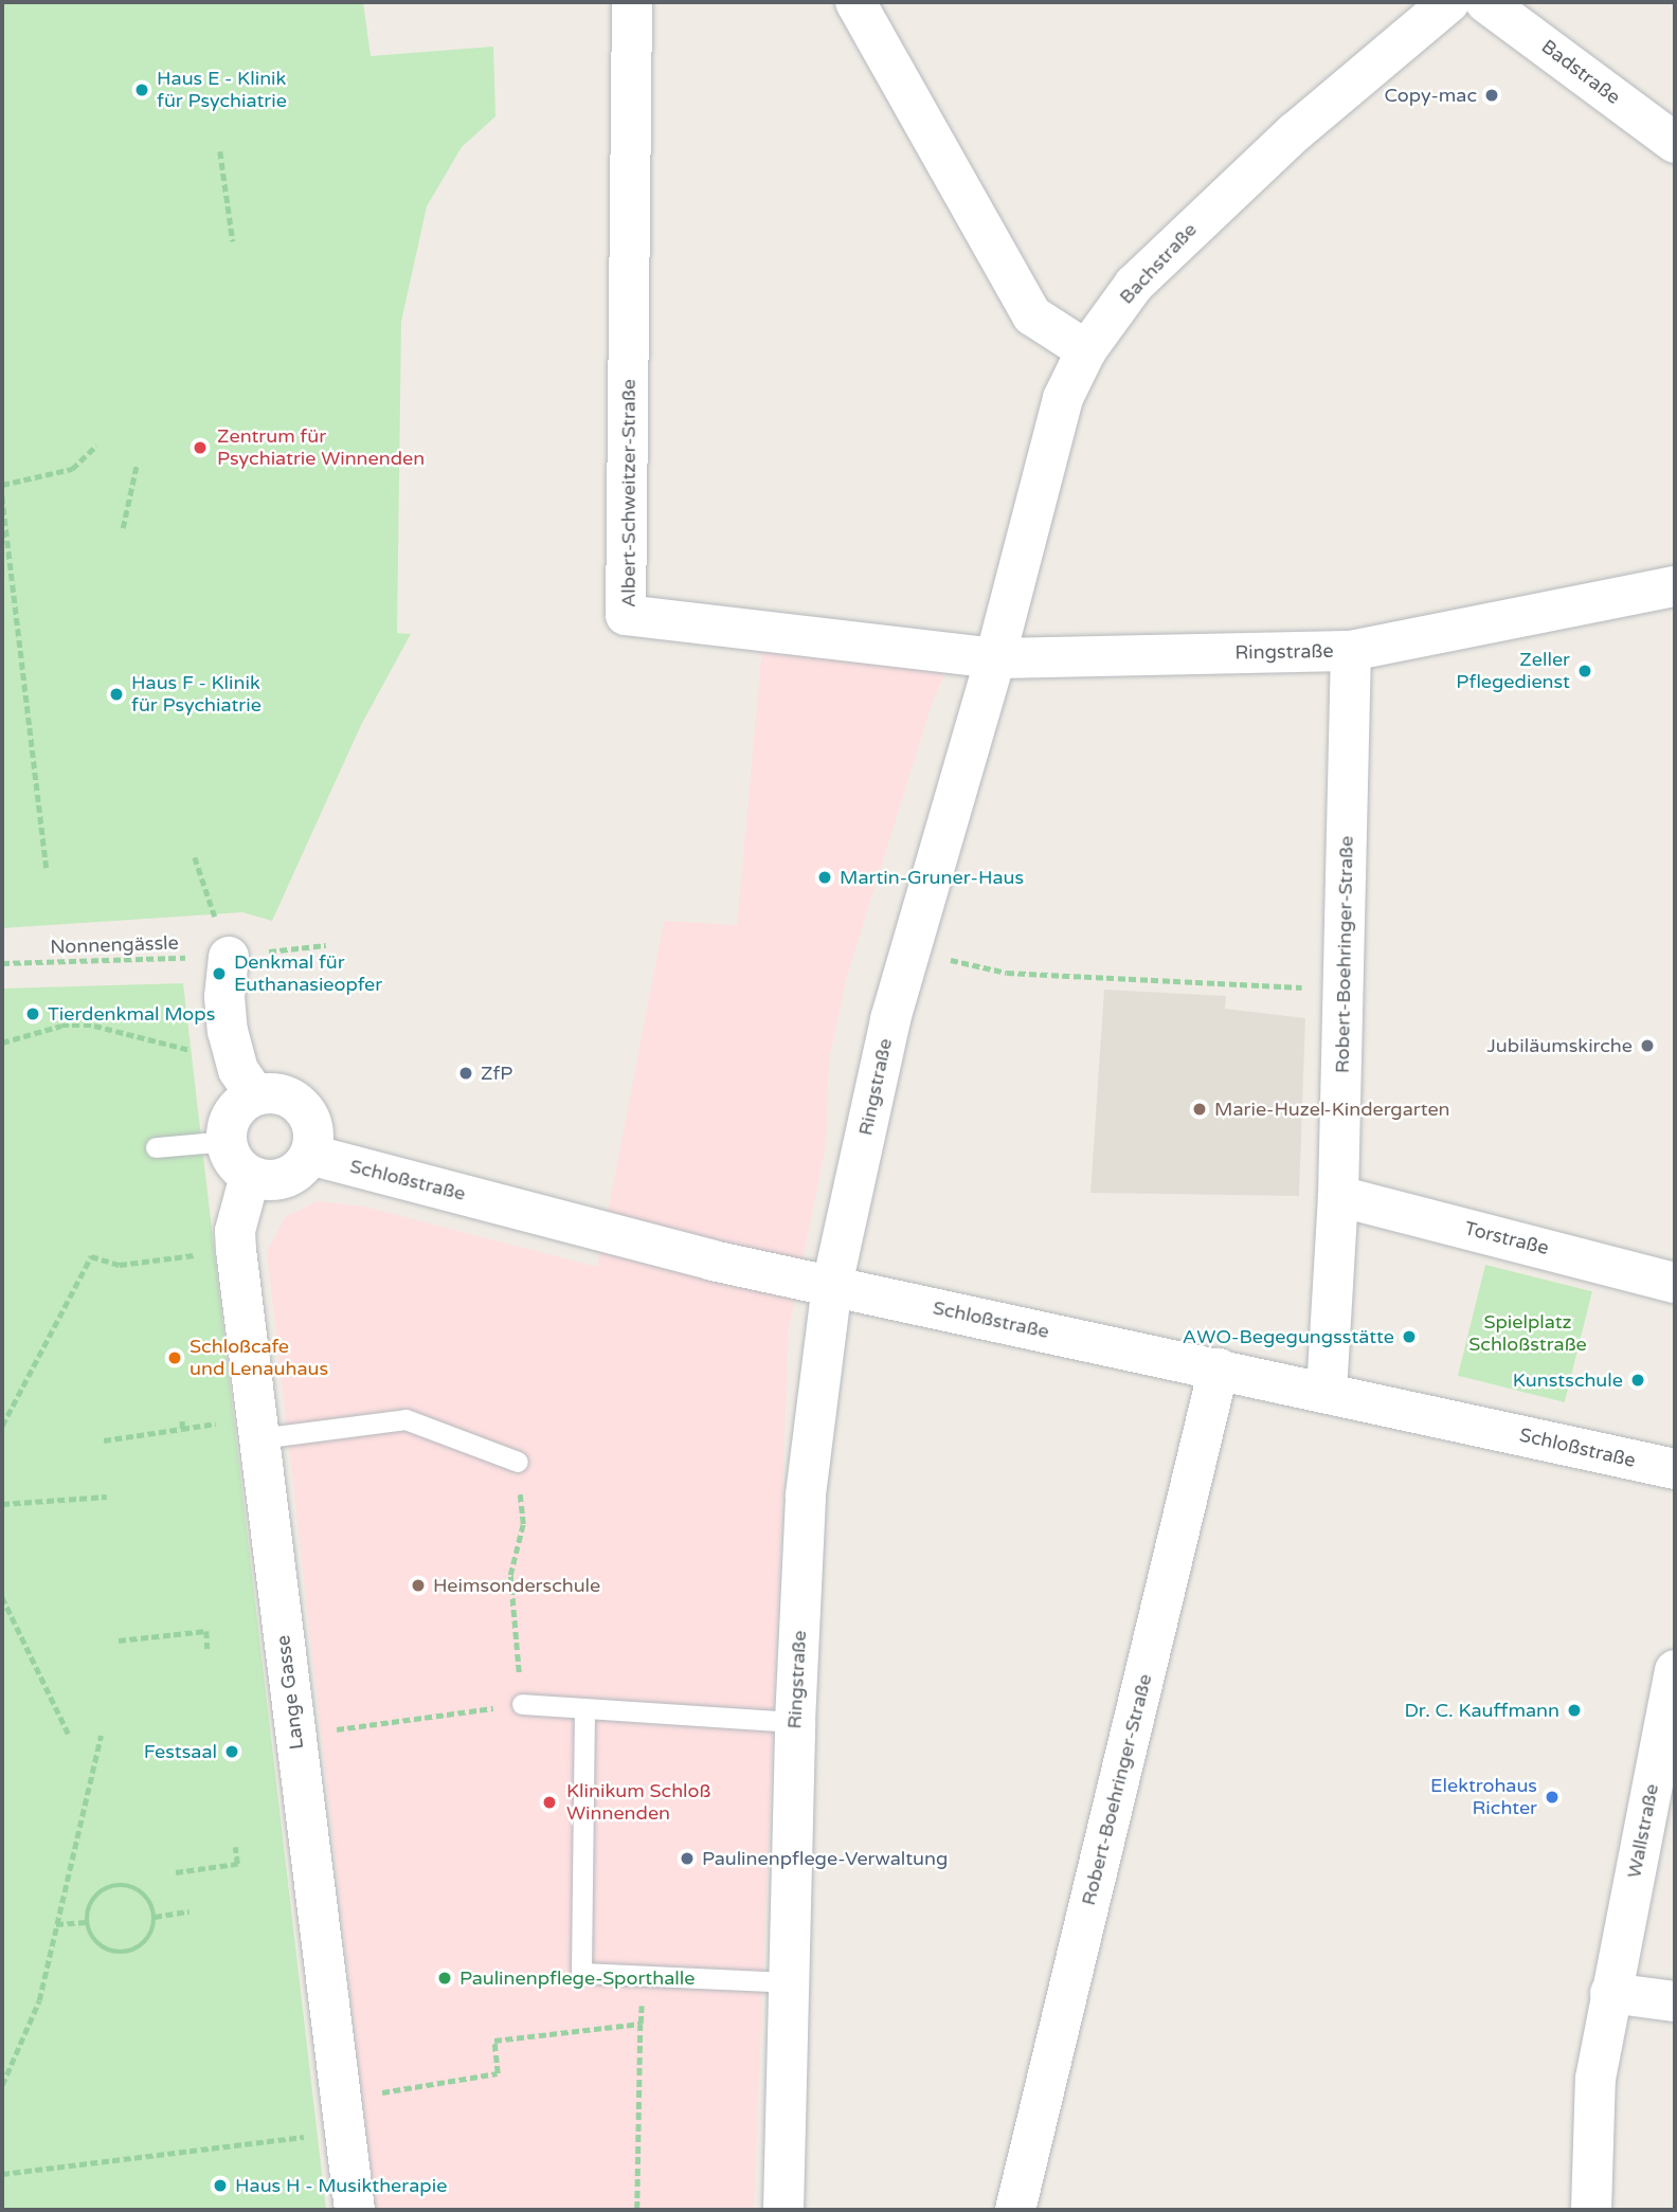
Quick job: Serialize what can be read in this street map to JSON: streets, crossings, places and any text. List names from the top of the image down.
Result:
{
  "streets": {
    "street": [
      "Badstraße",
      "Bachstraße",
      "Albert-Schweitzer-Straße",
      "Ringstraße",
      "Robert-Boehringer-Straße",
      "Schloßstraße",
      "Torstraße",
      "Lange Gasse",
      "Wallstraße"
    ],
    "path": ["Nonnengässle"]
  },
  "crossings": [
    ["Bachstraße", "Albert-Schweitzer-Straße"],
    ["Bachstraße", "Ringstraße"],
    ["Albert-Schweitzer-Straße", "Ringstraße"],
    ["Ringstraße", "Robert-Boehringer-Straße"],
    ["Ringstraße", "Schloßstraße"],
    ["Robert-Boehringer-Straße", "Schloßstraße"],
    ["Robert-Boehringer-Straße", "Torstraße"],
    ["Schloßstraße", "Lange Gasse"]
  ],
  "parks": ["Spielplatz Schloßstraße"],
  "places": [
    "Haus E - Klinik für Psychiatrie",
    "Copy-mac",
    "Zentrum für Psychiatrie Winnenden",
    "Zeller Pflegedienst",
    "Haus F - Klinik für Psychiatrie",
    "Martin-Gruner-Haus",
    "Denkmal für Euthanasieopfer",
    "Tierdenkmal Mops",
    "Jubiläumskirche",
    "ZfP",
    "Marie-Huzel-Kindergarten",
    "AWO-Begegungsstätte",
    "Schloßcafe und Lenauhaus",
    "Kunstschule",
    "Heimsonderschule",
    "Dr. C. Kauffmann",
    "Festsaal",
    "Elektrohaus Richter",
    "Klinikum Schloß Winnenden",
    "Paulinenpflege-Verwaltung",
    "Paulinenpflege-Sporthalle",
    "Haus H - Musiktherapie"
  ]
}
